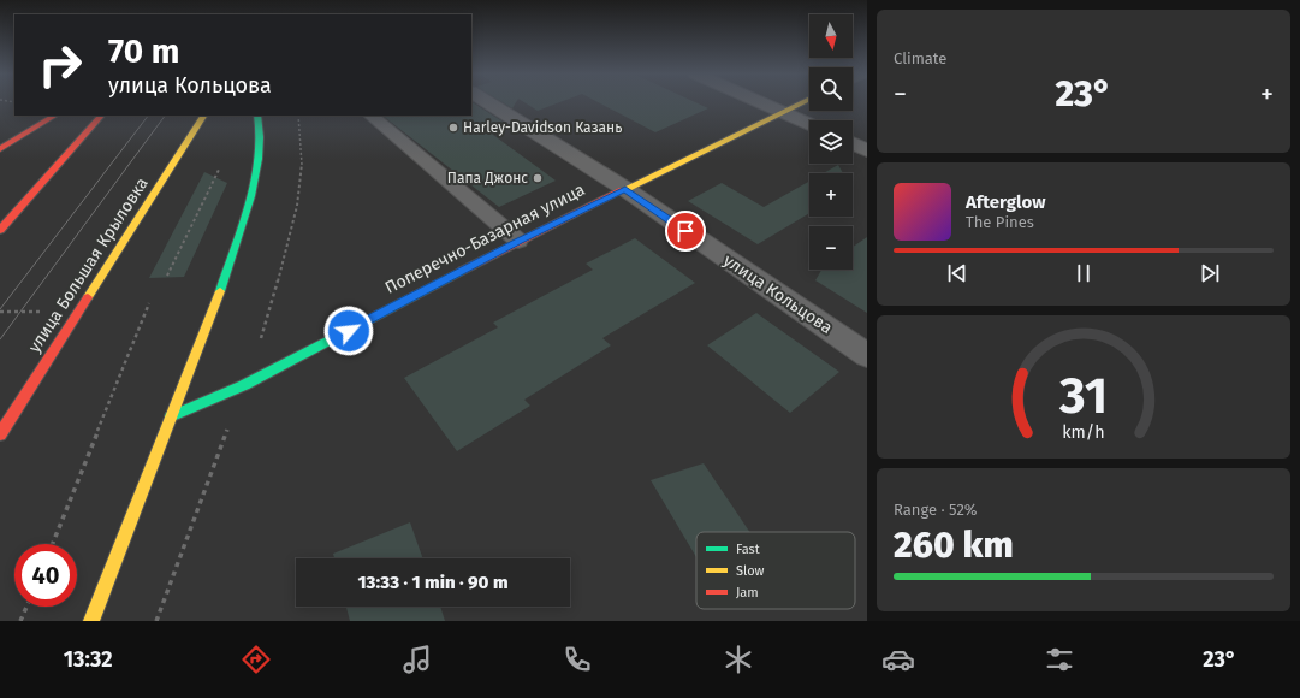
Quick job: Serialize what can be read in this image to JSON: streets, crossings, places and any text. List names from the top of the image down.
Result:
{
  "streets": {
    "main road": ["Поперечно-Базарная улица", "улица Большая Крыловка"],
    "street": ["улица Кольцова"]
  },
  "crossings": [
    ["Поперечно-Базарная улица", "улица Кольцова"]
  ],
  "places": ["Harley-Davidson Казань", "Папа Джонс"],
  "legend": ["Fast", "Slow", "Jam"],
  "north": "bottom",
  "page": {
    "tile": [
      "Climate",
      ["Range · 52%", "260 km"]
    ],
    "map_buttons": ["+", "−"],
    "turn": ["70 m", "улица Кольцова"],
    "heat": ["−", "23°", "+"],
    "song": ["Afterglow", "The Pines"],
    "limit": "40",
    "trip": "13:33 · 1 min · 90 m",
    "tabs": ["13:32", "23°"],
    "gauge": ["31", "km/h"]
  }
}
